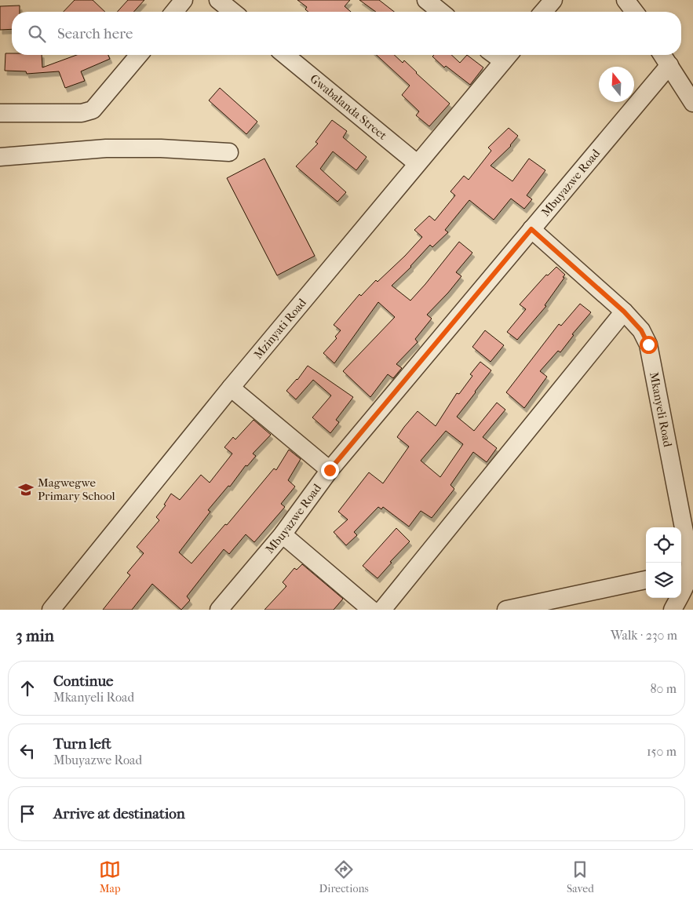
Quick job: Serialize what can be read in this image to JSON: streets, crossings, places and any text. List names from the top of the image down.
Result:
{
  "streets": {
    "street": [
      "Gwabalanda Street",
      "Mbuyazwe Road",
      "Mzinyati Road",
      "Mkanyeli Road"
    ]
  },
  "crossings": [
    ["Gwabalanda Street", "Mzinyati Road"],
    ["Mbuyazwe Road", "Mkanyeli Road"]
  ],
  "places": {
    "school or university": ["Magwegwe Primary School"]
  },
  "north": "top",
  "page": {
    "search": "Search here",
    "heading": ["3 min", "Walk · 230 m"],
    "list": [
      ["Continue", "Mkanyeli Road", "80 m"],
      ["Turn left", "Mbuyazwe Road", "150 m"],
      "Arrive at destination"
    ],
    "nav": ["Map", "Directions", "Saved"]
  }
}
